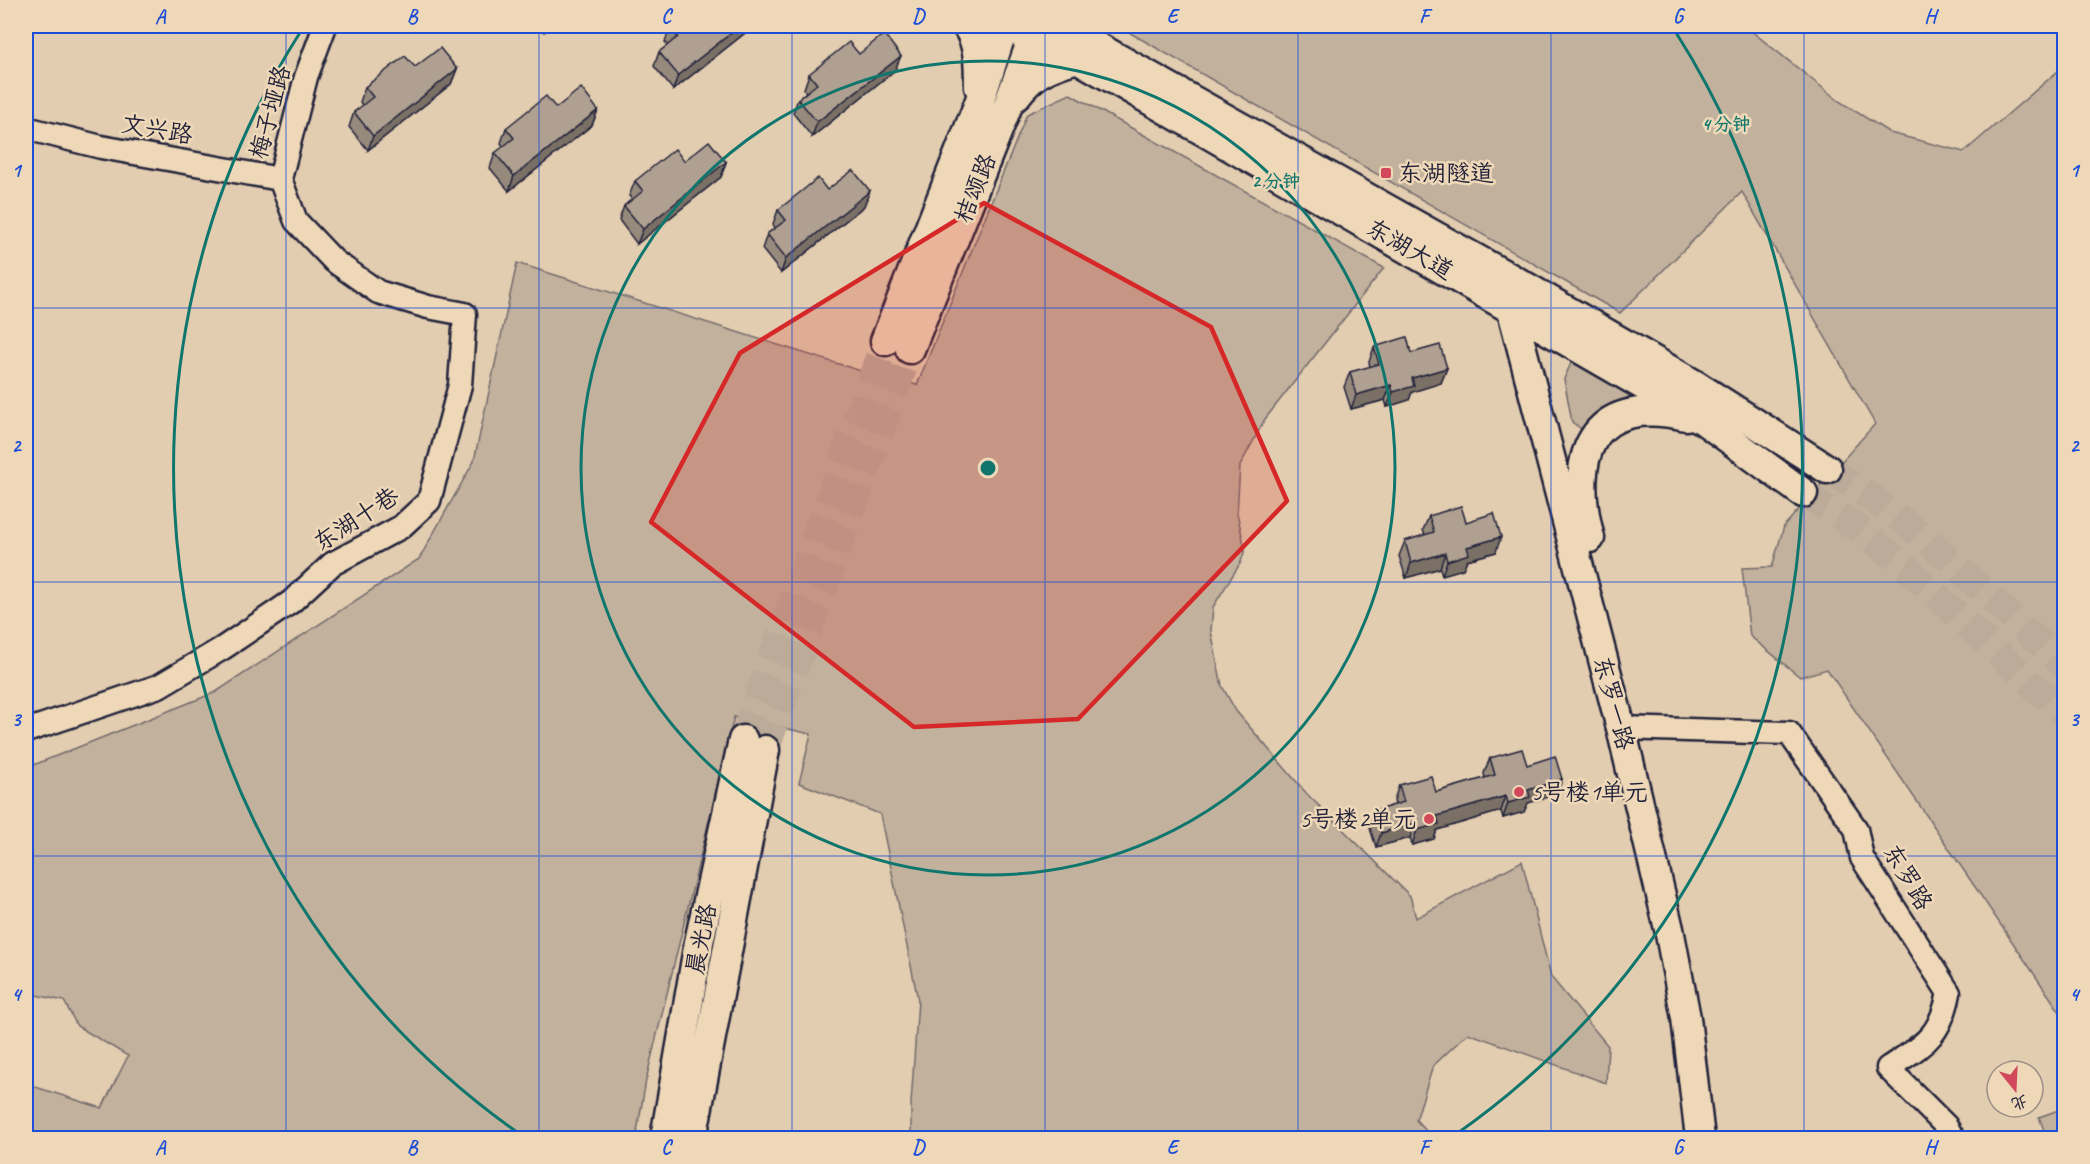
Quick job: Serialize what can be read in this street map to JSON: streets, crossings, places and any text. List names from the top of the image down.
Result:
{
  "streets": {
    "main road": [
      "桔颂路",
      "东湖大道",
      "东罗一路",
      "晨光路"
    ],
    "street": [
      "梅子垭路",
      "文兴路",
      "东湖十巷",
      "东罗路"
    ]
  },
  "crossings": [
    ["梅子垭路", "文兴路"],
    ["梅子垭路", "东湖十巷"],
    ["文兴路", "东湖十巷"],
    ["桔颂路", "东湖大道"],
    ["东湖大道", "东罗一路"],
    ["东罗一路", "东罗路"]
  ],
  "places": {
    "transit": ["东湖隧道"],
    "other": ["5号楼1单元", "5号楼2单元"]
  },
  "north": "bottom",
  "grid": {
    "columns": [
      "A",
      "B",
      "C",
      "D",
      "E",
      "F",
      "G",
      "H"
    ],
    "rows": [
      "1",
      "2",
      "3",
      "4"
    ]
  },
  "rings": ["4 分钟", "2 分钟"]
}
